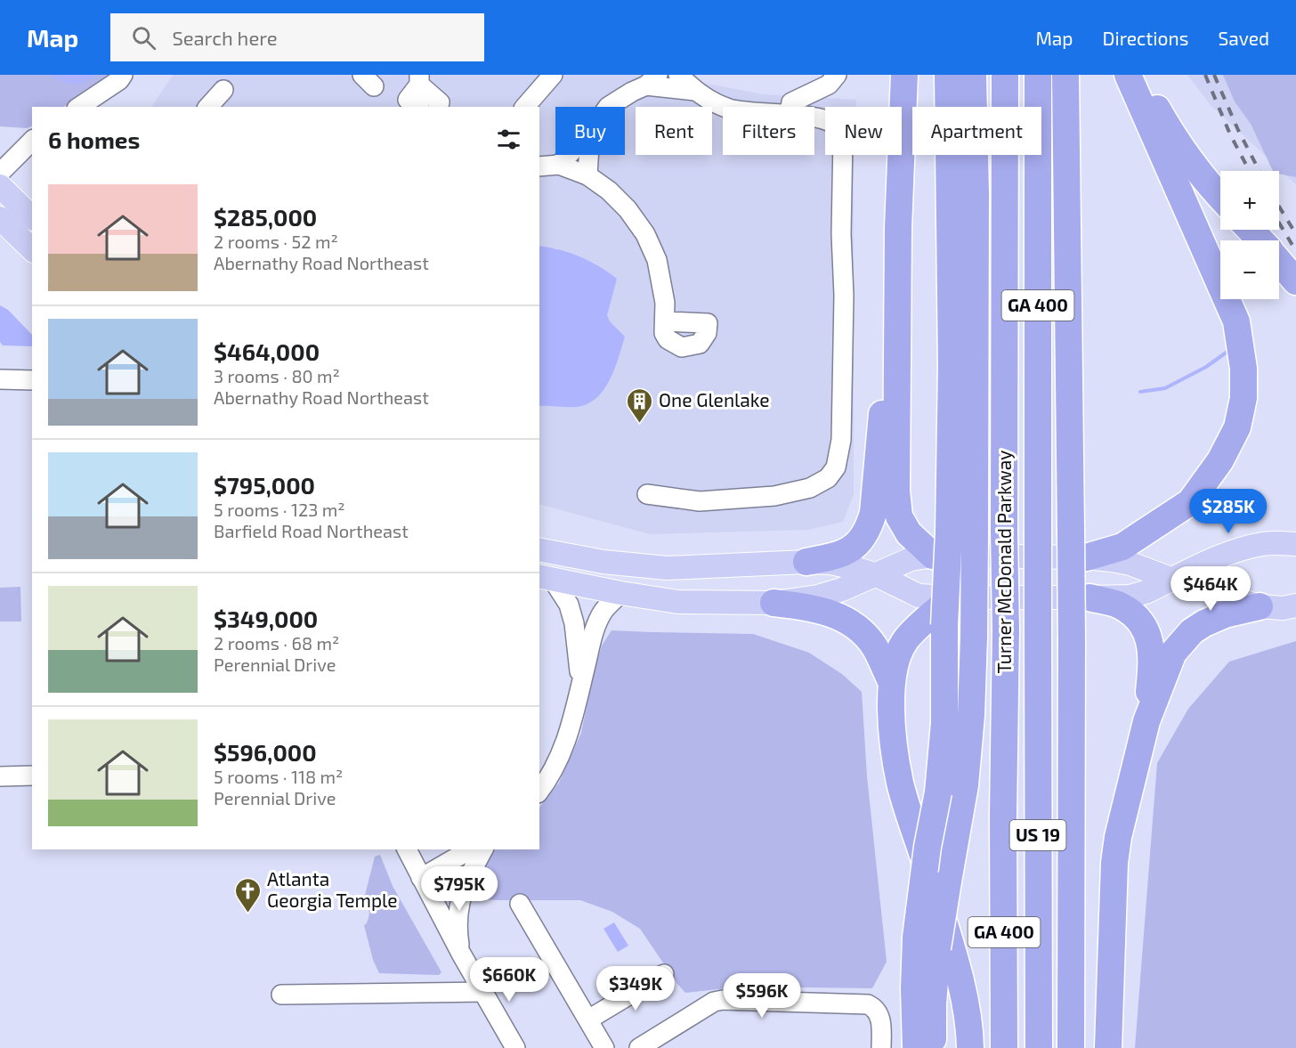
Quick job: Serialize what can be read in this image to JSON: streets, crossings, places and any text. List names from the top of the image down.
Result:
{
  "streets": {
    "highway": ["GA 400", "Turner McDonald Parkway", "US 19"]
  },
  "places": {
    "building": ["One Glenlake"],
    "church": ["Atlanta Georgia Temple"]
  },
  "page": {
    "header": "Map",
    "search": "Search here",
    "nav": ["Map", "Directions", "Saved"],
    "chip": [
      "Buy",
      "Rent",
      "Filters",
      "New",
      "Apartment"
    ],
    "heading": "6 homes",
    "map_buttons": ["+", "−"],
    "list": [
      {
        "name": "$285,000",
        "note": "2 rooms · 52 m² · Abernathy Road Northeast"
      },
      {
        "name": "$464,000",
        "note": "3 rooms · 80 m² · Abernathy Road Northeast"
      },
      {
        "name": "$795,000",
        "note": "5 rooms · 123 m² · Barfield Road Northeast"
      },
      {
        "name": "$349,000",
        "note": "2 rooms · 68 m² · Perennial Drive"
      },
      {
        "name": "$596,000",
        "note": "5 rooms · 118 m² · Perennial Drive"
      }
    ],
    "price": [
      "$285K",
      "$464K",
      "$795K",
      "$660K",
      "$349K",
      "$596K"
    ]
  }
}
